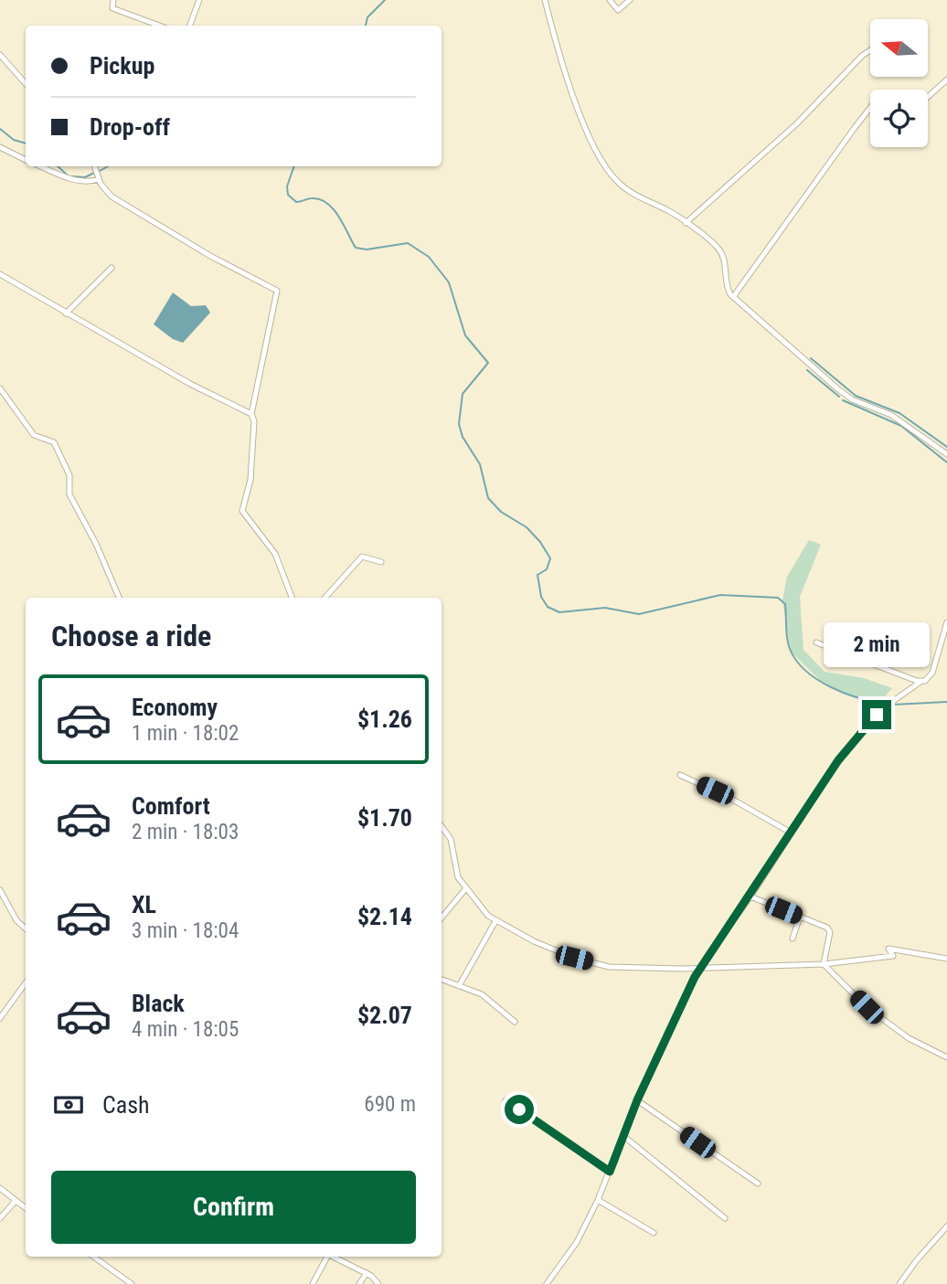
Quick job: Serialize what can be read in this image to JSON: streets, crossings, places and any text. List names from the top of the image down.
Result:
{
  "north": "left",
  "page": {
    "banner": ["Pickup", "Drop-off"],
    "heading": "Choose a ride",
    "bubble": "2 min",
    "list": [
      {
        "name": "Economy",
        "note": "1 min · 18:02",
        "value": "$1.26"
      },
      {
        "name": "Comfort",
        "note": "2 min · 18:03",
        "value": "$1.70"
      },
      {
        "name": "XL",
        "note": "3 min · 18:04",
        "value": "$2.14"
      },
      {
        "name": "Black",
        "note": "4 min · 18:05",
        "value": "$2.07"
      }
    ],
    "pay": ["Cash", "690 m"],
    "buttons": "Confirm"
  }
}
